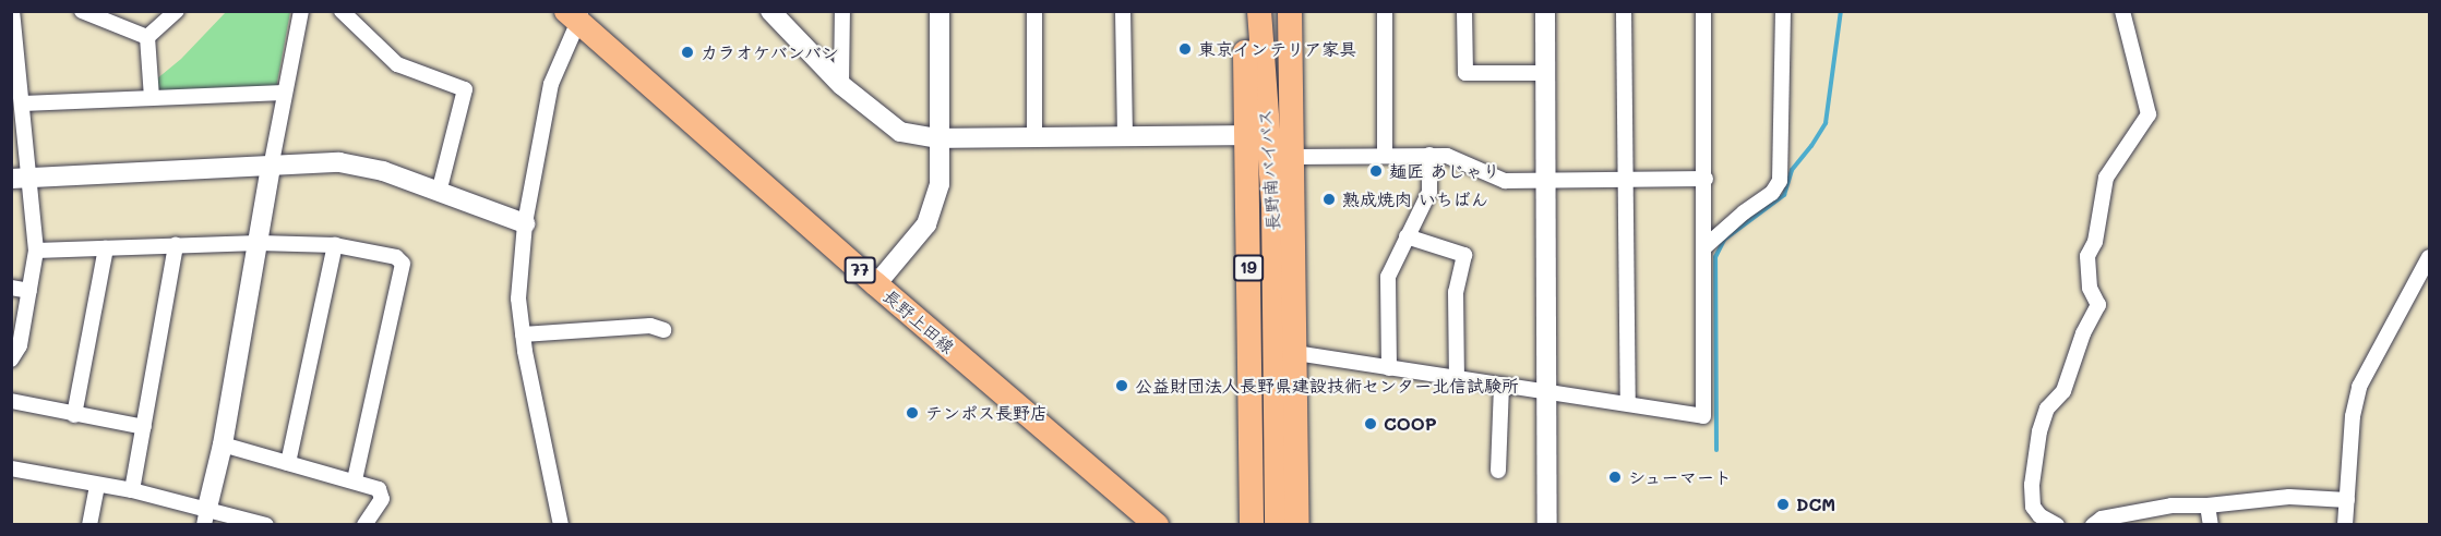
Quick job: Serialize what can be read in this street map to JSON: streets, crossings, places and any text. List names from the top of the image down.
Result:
{
  "streets": {
    "main road": [
      "長野南バイパス",
      "19",
      "77",
      "長野上田線"
    ]
  },
  "places": [
    "東京インテリア家具",
    "カラオケバンバン",
    "麺匠 あじゃり",
    "熟成焼肉 いちばん",
    "公益財団法人長野県建設技術センター北信試験所",
    "テンポス長野店",
    "COOP",
    "シューマート",
    "DCM"
  ]
}
